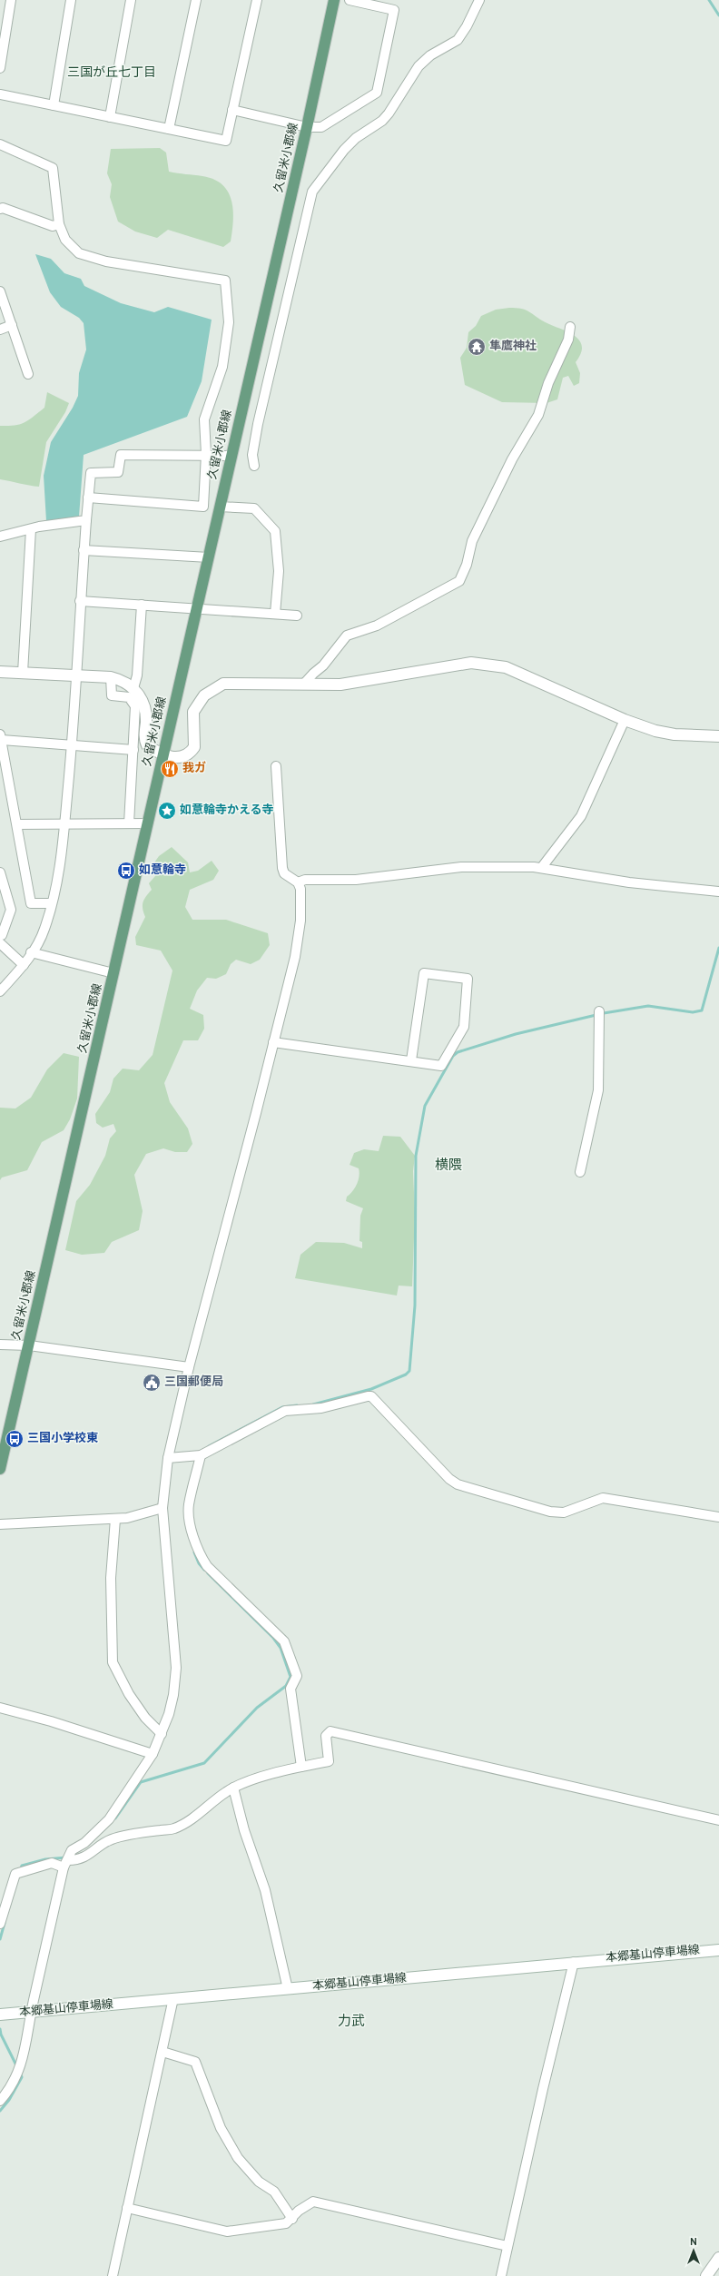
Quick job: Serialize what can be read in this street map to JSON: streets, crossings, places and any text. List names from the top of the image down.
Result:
{
  "streets": {
    "main road": ["久留米小郡線"],
    "street": ["本郷基山停車場線"]
  },
  "districts": ["三国が丘七丁目", "横隈", "力武"],
  "places": {
    "temple": ["隼鷹神社"],
    "restaurant": ["我ガ"],
    "place": ["如意輪寺かえる寺"],
    "bus stop": ["如意輪寺", "三国小学校東"],
    "public building": ["三国郵便局"]
  },
  "north": "top"
}
